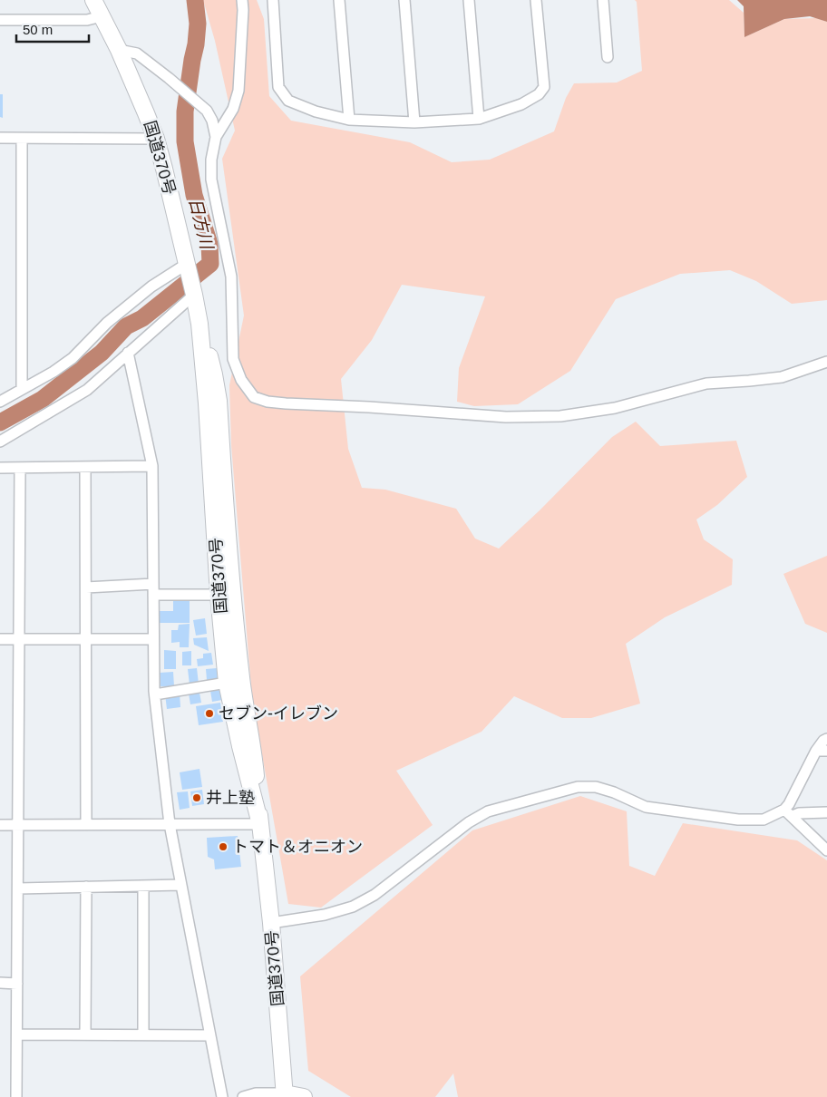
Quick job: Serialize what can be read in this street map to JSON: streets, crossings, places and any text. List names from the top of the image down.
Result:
{
  "streets": {
    "highway": ["国道370号"]
  },
  "water": ["日方川"],
  "places": ["セブン-イレブン", "井上塾", "トマト＆オニオン"],
  "scale_bar": "50 m"
}
